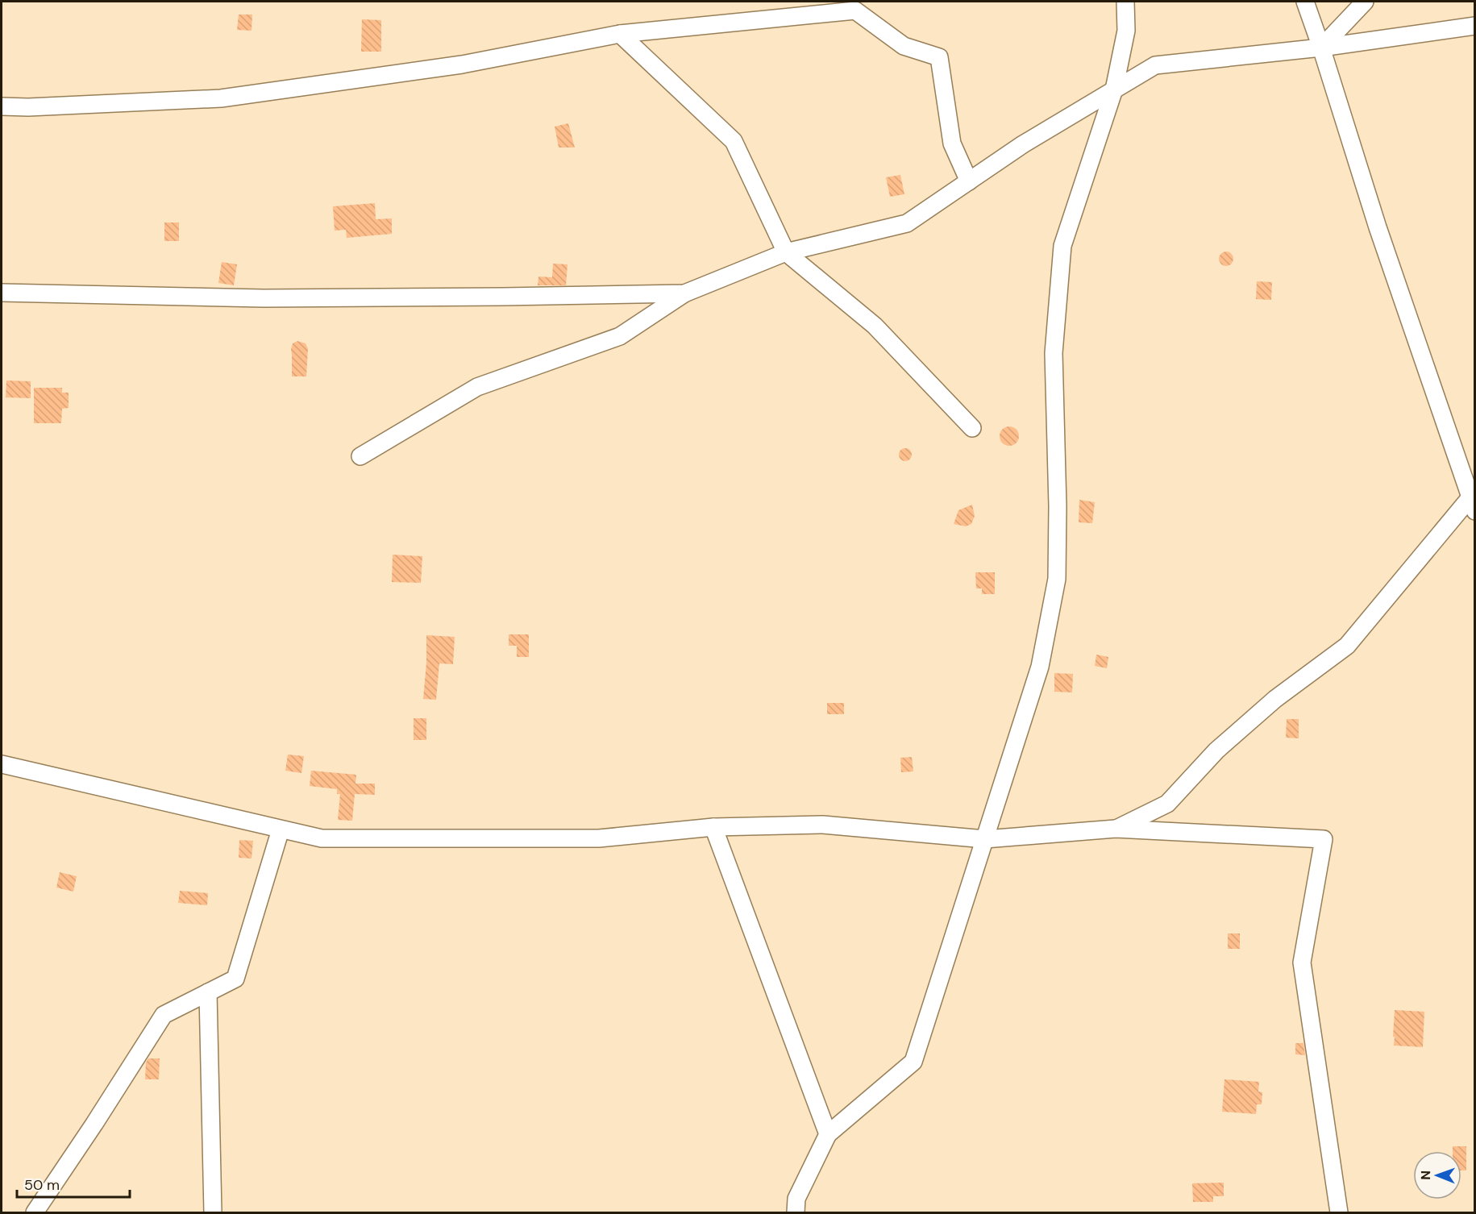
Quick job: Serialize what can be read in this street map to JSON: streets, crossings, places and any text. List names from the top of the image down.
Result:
{
  "scale_bar": "50 m",
  "north": "left"
}
